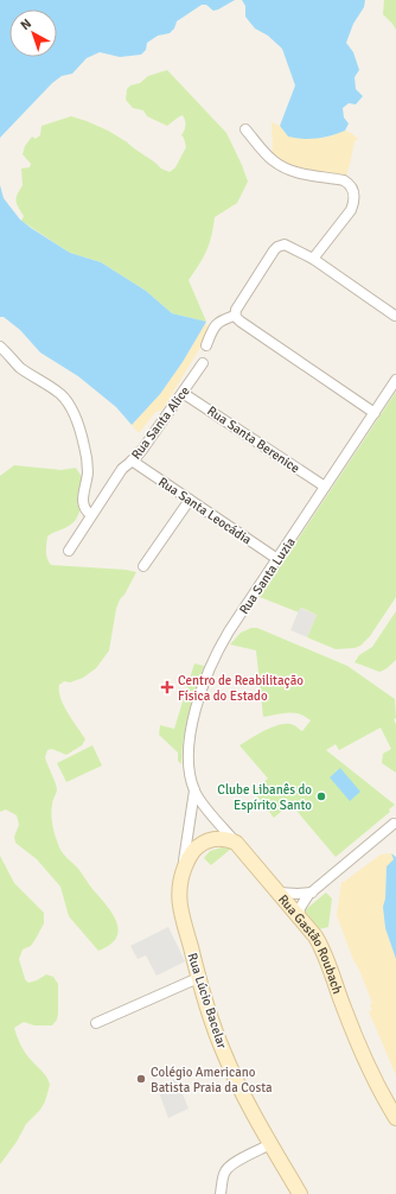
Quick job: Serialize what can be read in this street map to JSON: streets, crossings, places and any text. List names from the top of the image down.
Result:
{
  "streets": {
    "street": [
      "Rua Santa Alice",
      "Rua Santa Berenice",
      "Rua Santa Leocádia",
      "Rua Santa Luzia",
      "Rua Gastão Roubach",
      "Rua Lúcio Bacelar"
    ]
  },
  "crossings": [
    ["Rua Santa Alice", "Rua Santa Berenice"],
    ["Rua Santa Alice", "Rua Santa Leocádia"],
    ["Rua Santa Berenice", "Rua Santa Luzia"],
    ["Rua Santa Leocádia", "Rua Santa Luzia"],
    ["Rua Santa Luzia", "Rua Gastão Roubach"],
    ["Rua Santa Luzia", "Rua Lúcio Bacelar"],
    ["Rua Gastão Roubach", "Rua Lúcio Bacelar"]
  ],
  "places": {
    "health": ["Centro de Reabilitação Física do Estado"],
    "other": ["Clube Libanês do Espírito Santo", "Colégio Americano Batista Praia da Costa"]
  },
  "north": "top left"
}
